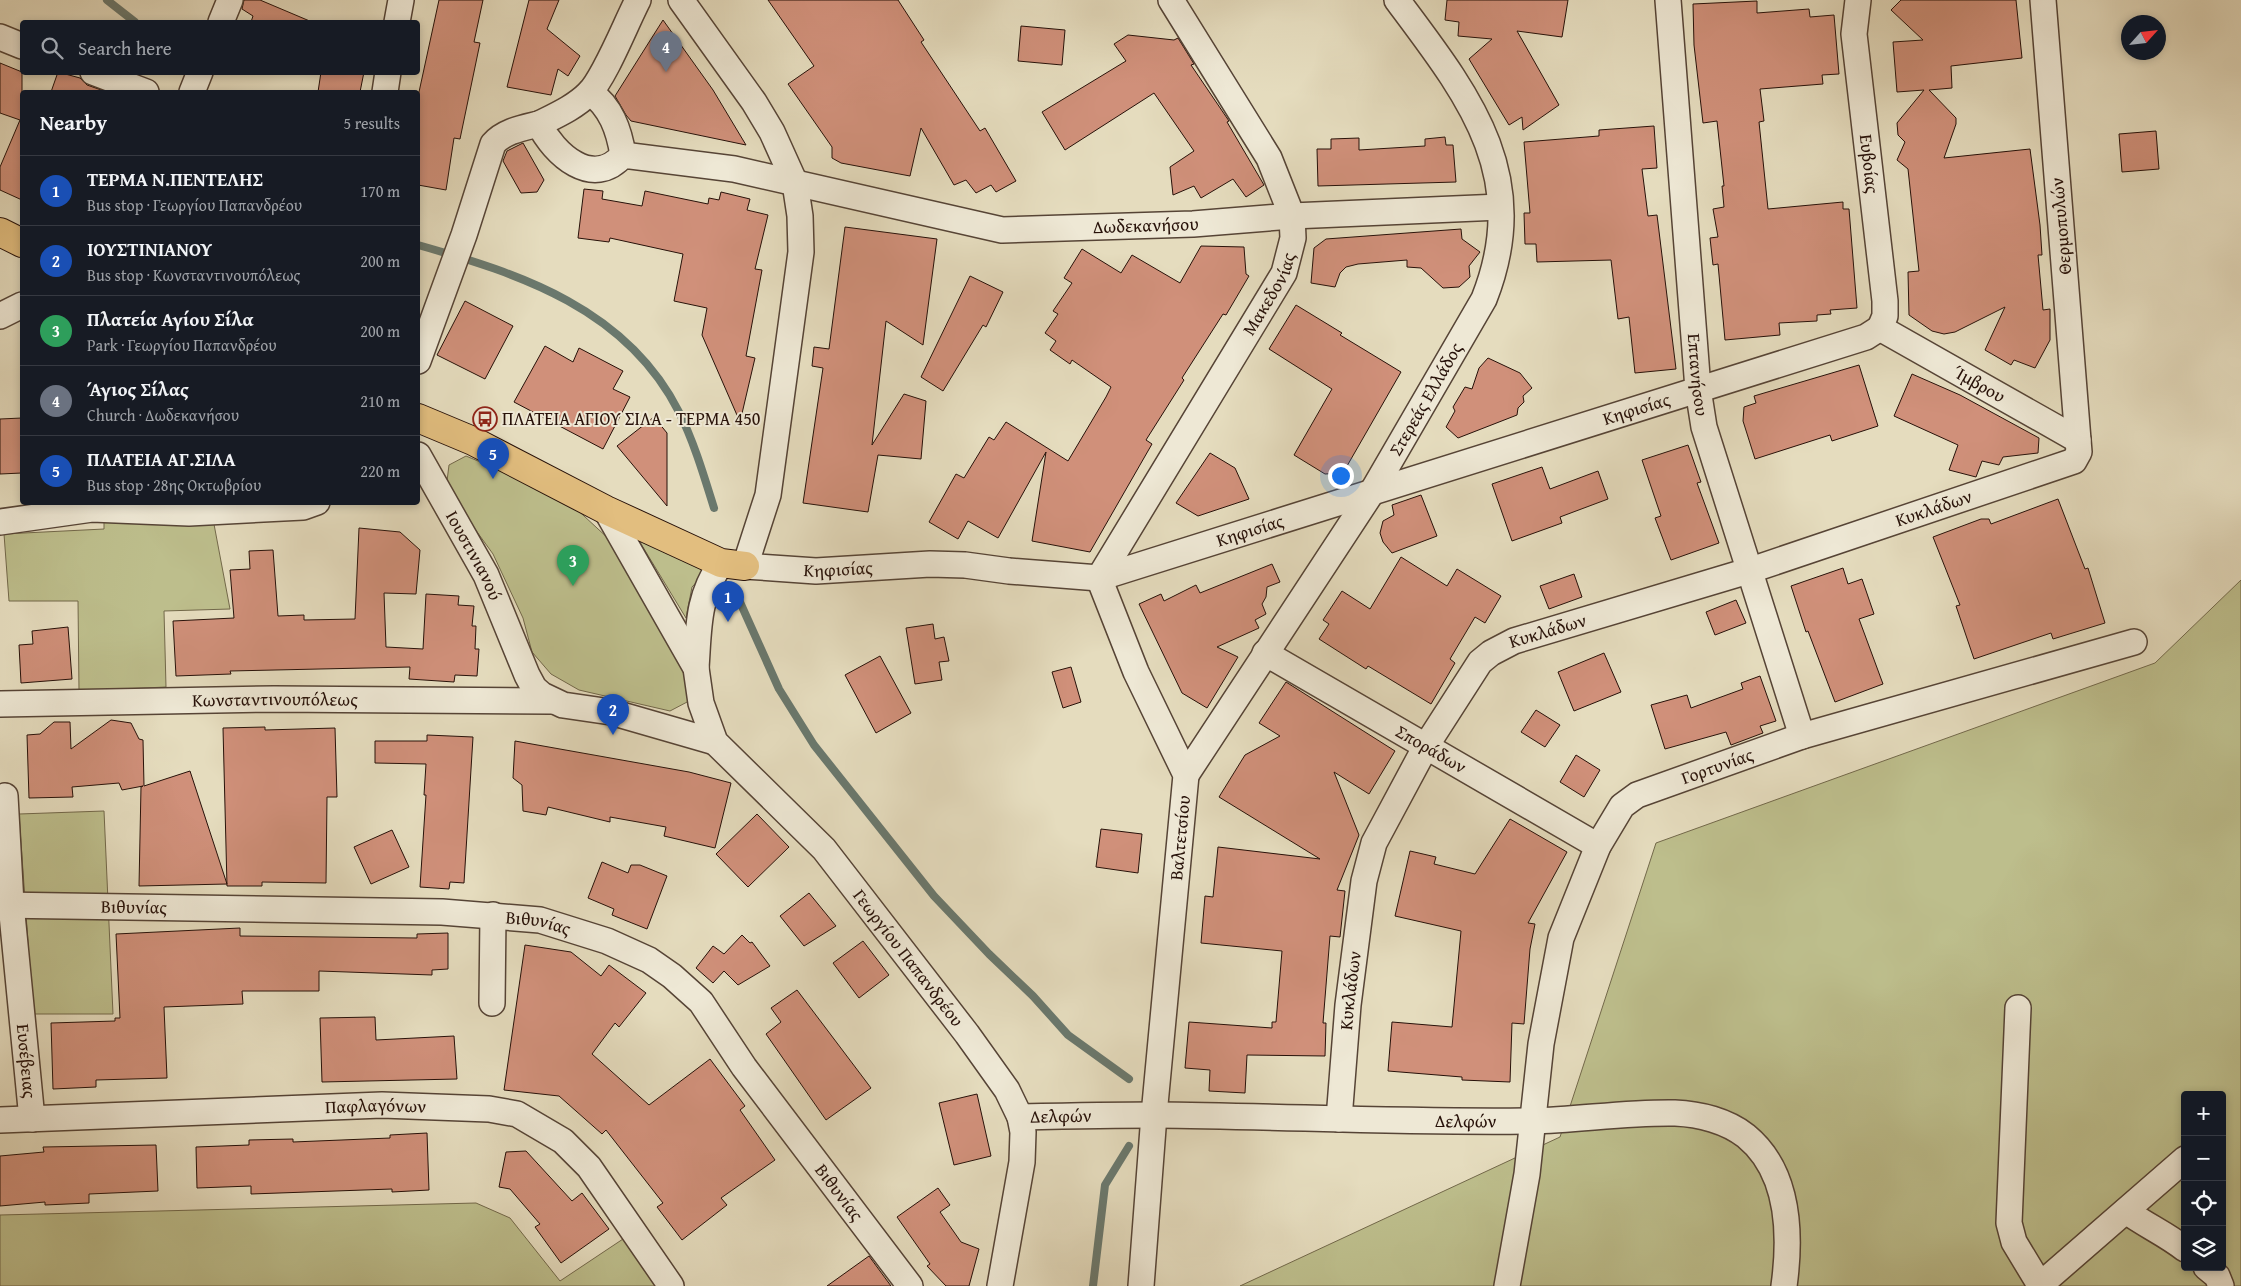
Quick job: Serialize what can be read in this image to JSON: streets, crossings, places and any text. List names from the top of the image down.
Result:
{
  "streets": {
    "main road": ["Κηφισίας"],
    "street": [
      "Ευβοίας",
      "Δωδεκανήσου",
      "Θερμοπυλών",
      "Μακεδονίας",
      "Επτανήσου",
      "Ίμβρου",
      "Στερεάς Ελλάδος",
      "Κυκλάδων",
      "Ιουστινιανού",
      "Κωνσταντινουπόλεως",
      "Σποράδων",
      "Γορτυνίας",
      "Βαλτετσίου",
      "Βιθυνίας",
      "Γεωργίου Παπανδρέου",
      "Ευσέβειας",
      "Παφλαγόνων",
      "Δελφών"
    ]
  },
  "crossings": [
    ["Ευβοίας", "Ίμβρου"],
    ["Ευβοίας", "Κηφισίας"],
    ["Δωδεκανήσου", "Μακεδονίας"],
    ["Δωδεκανήσου", "Στερεάς Ελλάδος"],
    ["Δωδεκανήσου", "Γεωργίου Παπανδρέου"],
    ["Θερμοπυλών", "Ίμβρου"],
    ["Θερμοπυλών", "Κυκλάδων"],
    ["Μακεδονίας", "Κηφισίας"],
    ["Μακεδονίας", "Βαλτετσίου"],
    ["Επτανήσου", "Κηφισίας"],
    ["Επτανήσου", "Κυκλάδων"],
    ["Επτανήσου", "Γορτυνίας"],
    ["Ίμβρου", "Κηφισίας"],
    ["Ίμβρου", "Κυκλάδων"],
    ["Στερεάς Ελλάδος", "Κηφισίας"],
    ["Στερεάς Ελλάδος", "Σποράδων"],
    ["Στερεάς Ελλάδος", "Βαλτετσίου"],
    ["Κηφισίας", "Βαλτετσίου"],
    ["Κηφισίας", "Γεωργίου Παπανδρέου"],
    ["Κυκλάδων", "Σποράδων"],
    ["Κυκλάδων", "Δελφών"],
    ["Ιουστινιανού", "Κωνσταντινουπόλεως"],
    ["Κωνσταντινουπόλεως", "Γεωργίου Παπανδρέου"],
    ["Σποράδων", "Γορτυνίας"],
    ["Γορτυνίας", "Δελφών"],
    ["Βαλτετσίου", "Δελφών"],
    ["Βιθυνίας", "Ευσέβειας"],
    ["Γεωργίου Παπανδρέου", "Δελφών"],
    ["Ευσέβειας", "Παφλαγόνων"]
  ],
  "places": {
    "bus stop": ["ΠΛΑΤΕΙΑ ΑΓΙΟΥ ΣΙΛΑ - ΤΕΡΜΑ 450"]
  },
  "north": "top right",
  "page": {
    "search": "Search here",
    "pins": [
      "4",
      "5",
      "3",
      "1",
      "2"
    ],
    "heading": ["Nearby", "5 results"],
    "list": [
      {
        "mark": "1",
        "name": "ΤΕΡΜΑ Ν.ΠΕΝΤΕΛΗΣ",
        "note": "Bus stop · Γεωργίου Παπανδρέου",
        "value": "170 m"
      },
      {
        "mark": "2",
        "name": "ΙΟΥΣΤΙΝΙΑΝΟΥ",
        "note": "Bus stop · Κωνσταντινουπόλεως",
        "value": "200 m"
      },
      {
        "mark": "3",
        "name": "Πλατεία Αγίου Σίλα",
        "note": "Park · Γεωργίου Παπανδρέου",
        "value": "200 m"
      },
      {
        "mark": "4",
        "name": "Άγιος Σίλας",
        "note": "Church · Δωδεκανήσου",
        "value": "210 m"
      },
      {
        "mark": "5",
        "name": "ΠΛΑΤΕΙΑ ΑΓ.ΣΙΛΑ",
        "note": "Bus stop · 28ης Οκτωβρίου",
        "value": "220 m"
      }
    ],
    "map_buttons": ["+", "−"]
  }
}
